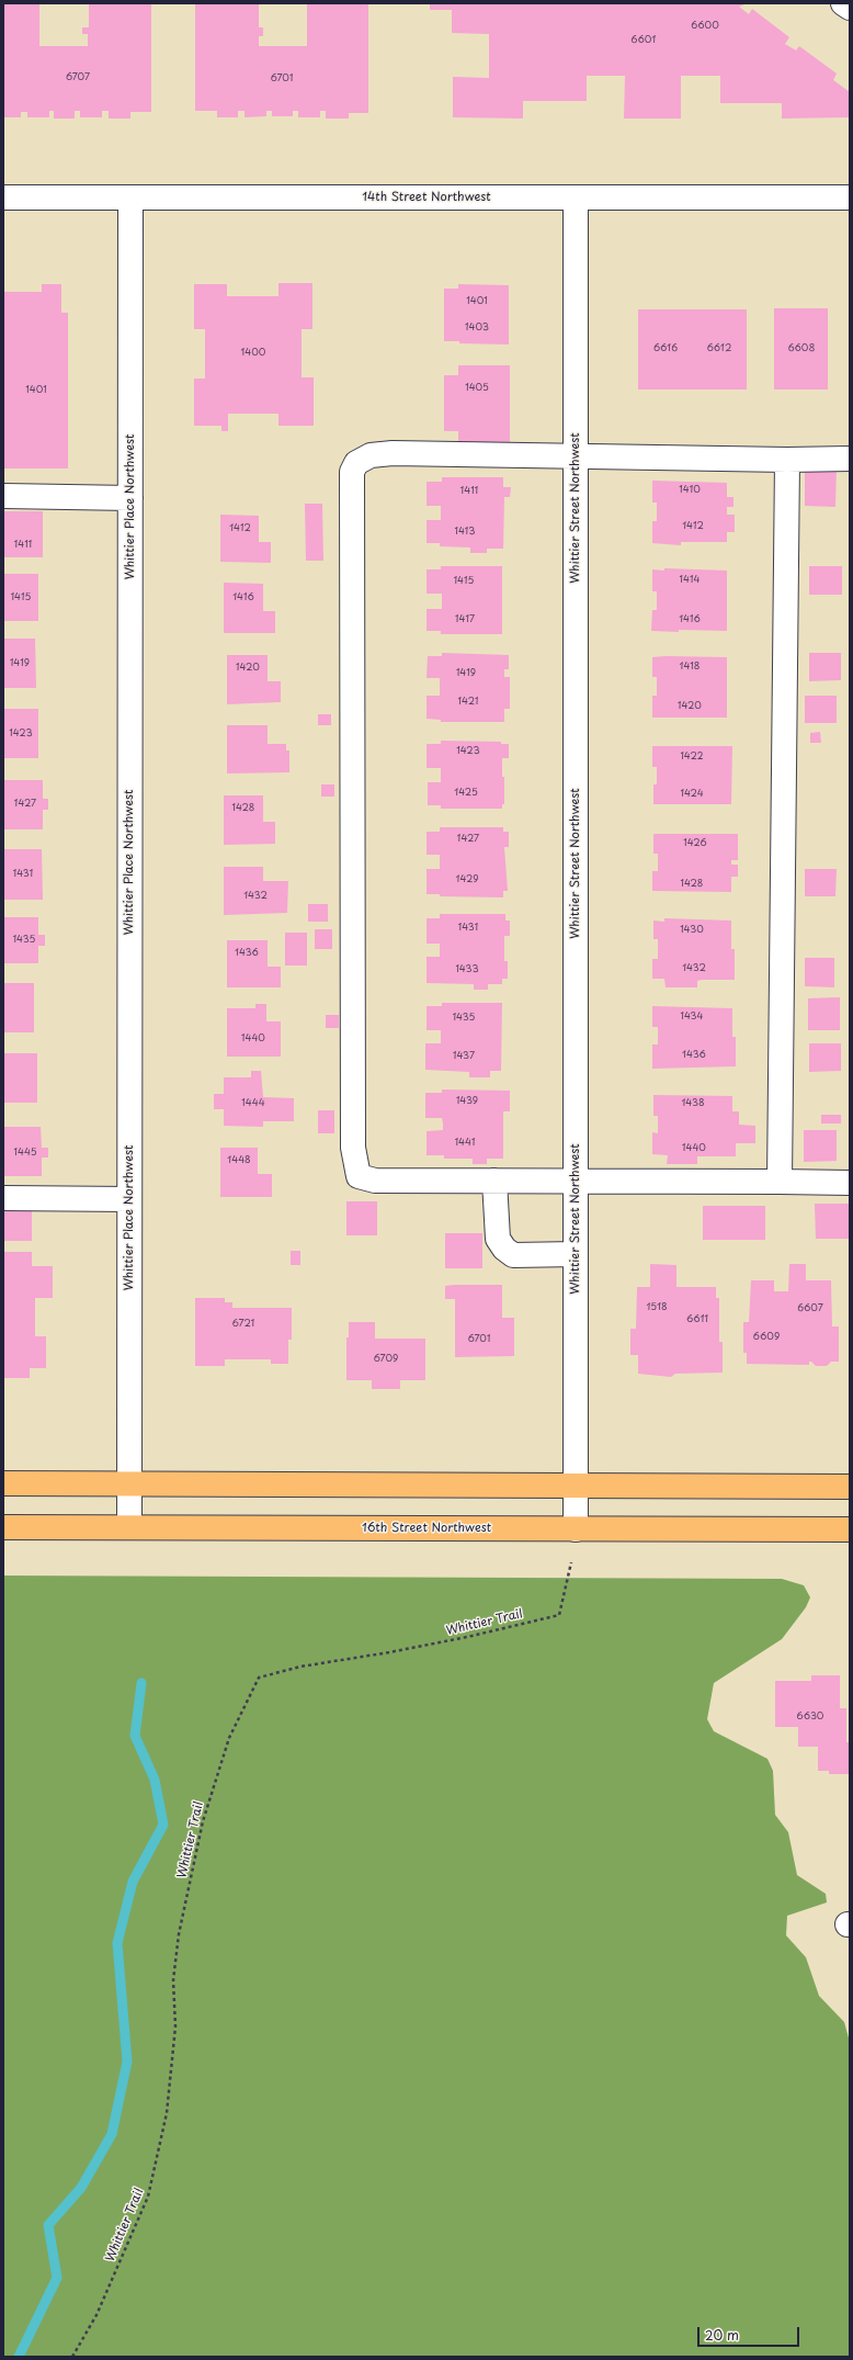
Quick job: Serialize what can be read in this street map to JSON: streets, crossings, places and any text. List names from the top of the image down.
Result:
{
  "streets": {
    "main road": ["16th Street Northwest"],
    "street": ["14th Street Northwest", "Whittier Place Northwest", "Whittier Street Northwest"],
    "path": ["Whittier Trail"]
  },
  "crossings": [
    ["14th Street Northwest", "Whittier Place Northwest"],
    ["14th Street Northwest", "Whittier Street Northwest"],
    ["Whittier Place Northwest", "16th Street Northwest"],
    ["Whittier Street Northwest", "16th Street Northwest"]
  ],
  "house_numbers": [
    "6600",
    "6601",
    "6707",
    "6701",
    "1401",
    "1403",
    "6616",
    "6612",
    "6608",
    "1400",
    "1405",
    "1401",
    "1410",
    "1411",
    "1412",
    "1412",
    "1413",
    "1411",
    "1414",
    "1415",
    "1415",
    "1416",
    "1417",
    "1416",
    "1419",
    "1418",
    "1420",
    "1419",
    "1421",
    "1420",
    "1423",
    "1423",
    "1422",
    "1425",
    "1424",
    "1427",
    "1428",
    "1427",
    "1426",
    "1431",
    "1429",
    "1428",
    "1432",
    "1431",
    "1430",
    "1435",
    "1436",
    "1432",
    "1433",
    "1434",
    "1435",
    "1440",
    "1436",
    "1437",
    "1439",
    "1444",
    "1438",
    "1441",
    "1440",
    "1445",
    "1448",
    "1518",
    "6607",
    "6611",
    "6721",
    "6609",
    "6701",
    "6709",
    "6630"
  ],
  "scale_bar": "20 m"
}
